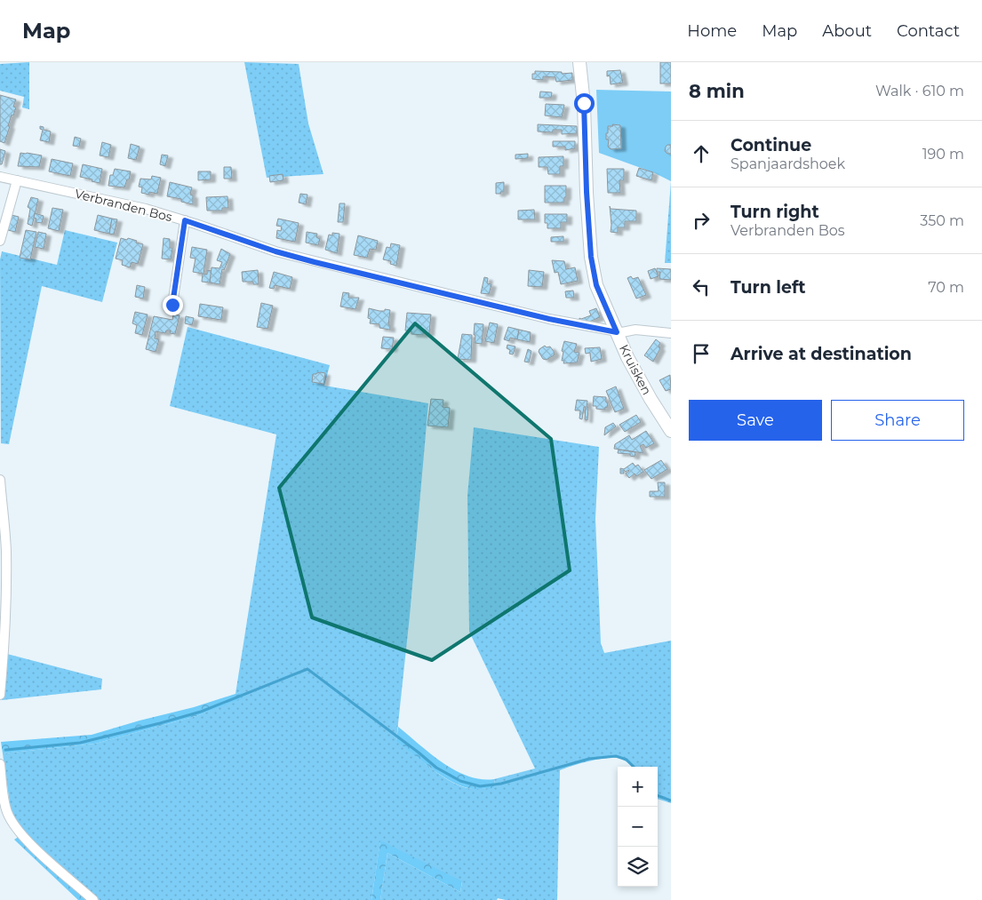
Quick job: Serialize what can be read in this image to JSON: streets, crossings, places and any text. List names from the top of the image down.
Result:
{
  "streets": {
    "street": ["Verbranden Bos", "Kruisken"]
  },
  "crossings": [
    ["Verbranden Bos", "Kruisken"]
  ],
  "page": {
    "header": "Map",
    "nav": [
      "Home",
      "Map",
      "About",
      "Contact"
    ],
    "heading": ["8 min", "Walk · 610 m"],
    "list": [
      ["Continue", "Spanjaardshoek", "190 m"],
      ["Turn right", "Verbranden Bos", "350 m"],
      ["Turn left", "70 m"],
      "Arrive at destination"
    ],
    "buttons": ["Save", "Share"],
    "map_buttons": ["+", "−"]
  }
}
